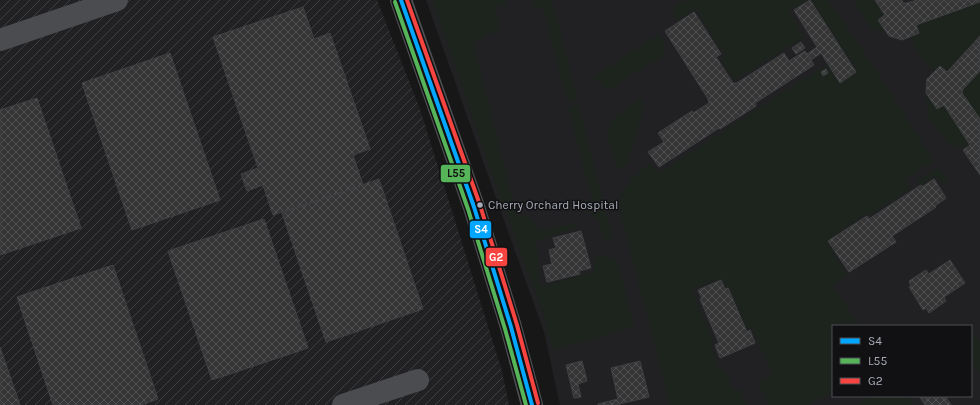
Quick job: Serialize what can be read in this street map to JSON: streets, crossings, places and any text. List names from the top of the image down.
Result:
{
  "places": ["Cherry Orchard Hospital"],
  "lines": ["transit line S4", "transit line G2", "transit line L55"],
  "legend": ["S4", "L55", "G2"]
}
